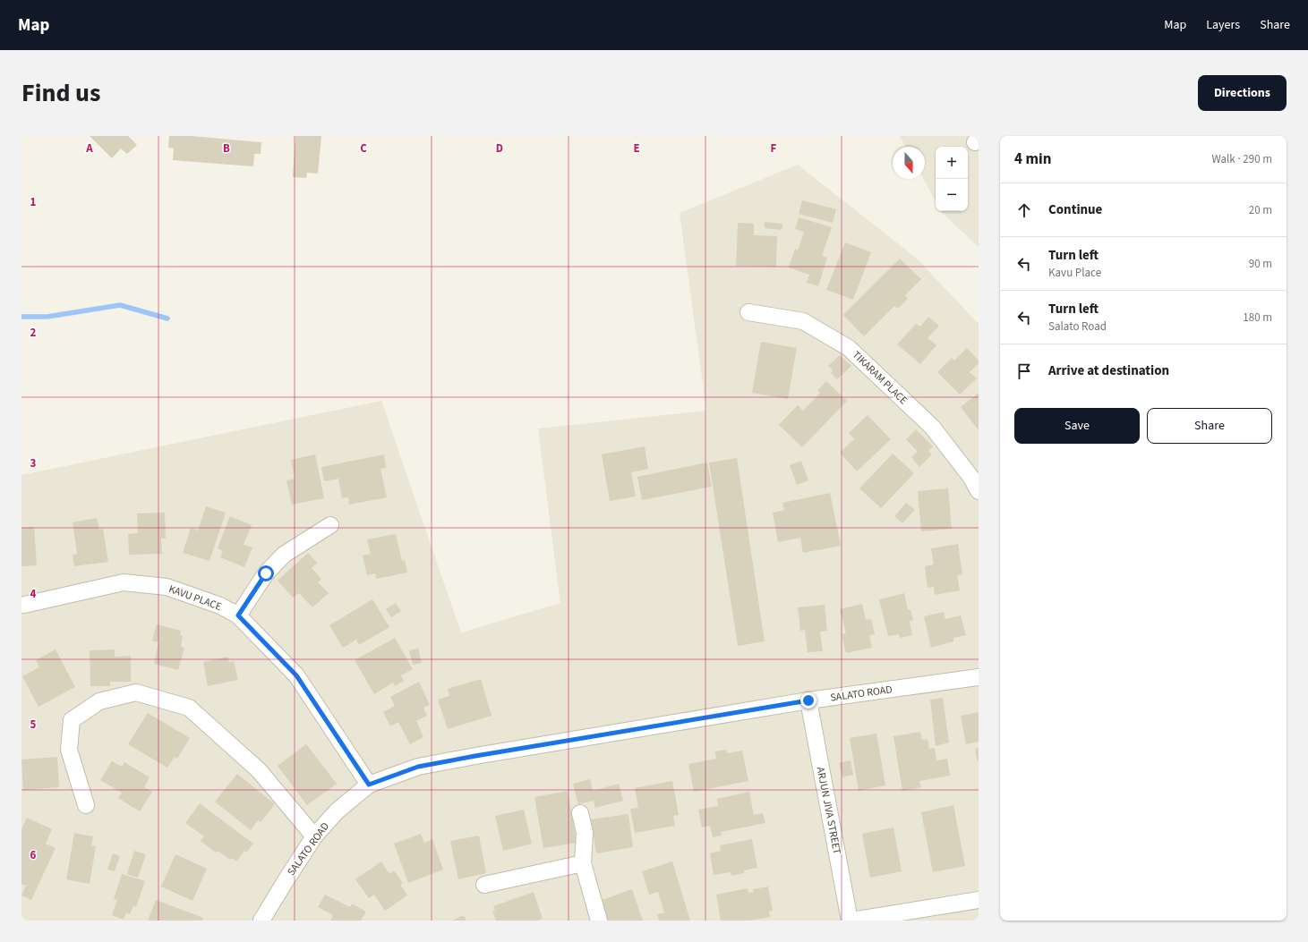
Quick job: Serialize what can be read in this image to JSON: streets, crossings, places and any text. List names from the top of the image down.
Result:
{
  "streets": {
    "street": [
      "TIKARAM PLACE",
      "KAVU PLACE",
      "SALATO ROAD",
      "ARJUN JIVA STREET"
    ]
  },
  "crossings": [
    ["KAVU PLACE", "SALATO ROAD"],
    ["SALATO ROAD", "ARJUN JIVA STREET"]
  ],
  "north": "bottom",
  "page": {
    "header": "Map",
    "nav": ["Map", "Layers", "Share"],
    "title": "Find us",
    "buttons": [
      "Directions",
      ["Save", "Share"]
    ],
    "heading": ["4 min", "Walk · 290 m"],
    "map_buttons": ["+", "−"],
    "list": [
      ["Continue", "20 m"],
      ["Turn left", "Kavu Place", "90 m"],
      ["Turn left", "Salato Road", "180 m"],
      "Arrive at destination"
    ]
  },
  "grid": {
    "columns": [
      "A",
      "B",
      "C",
      "D",
      "E",
      "F"
    ],
    "rows": [
      "1",
      "2",
      "3",
      "4",
      "5",
      "6"
    ]
  }
}
